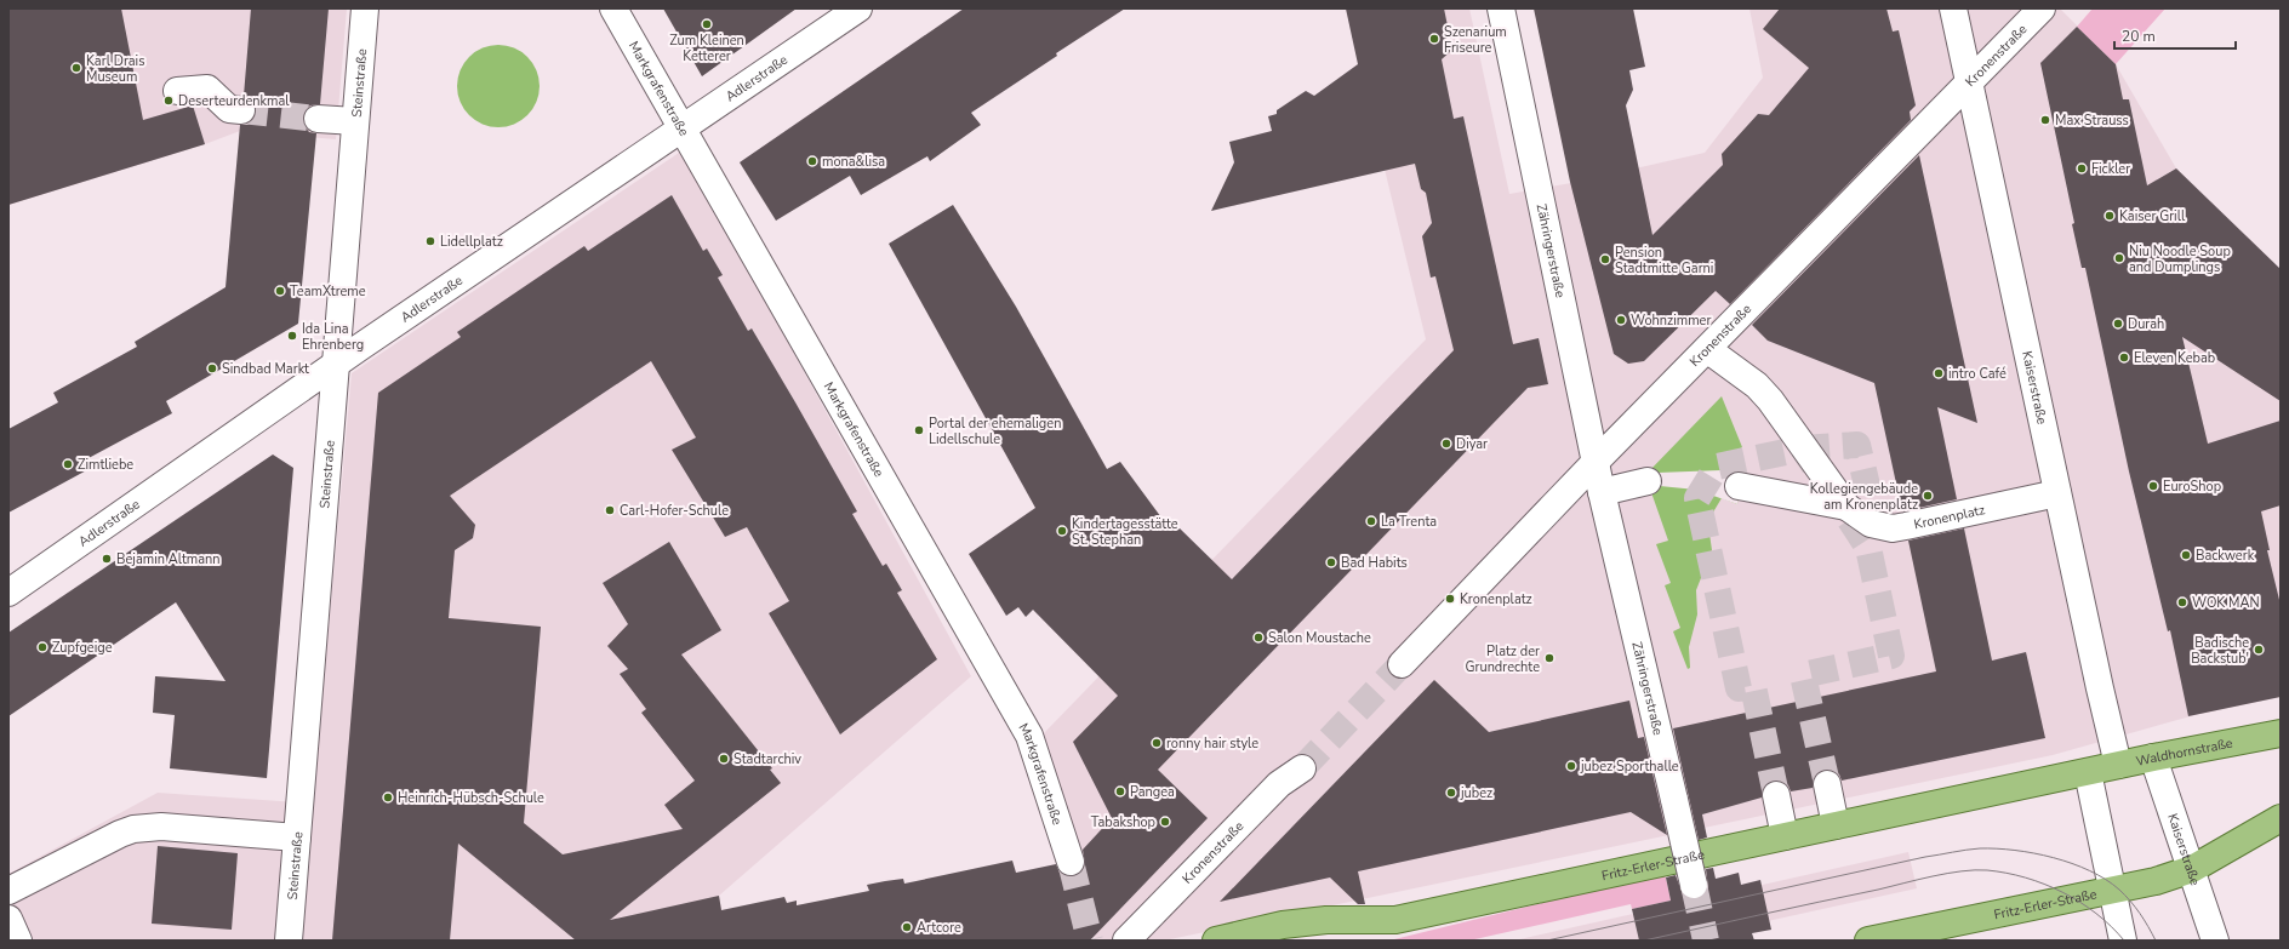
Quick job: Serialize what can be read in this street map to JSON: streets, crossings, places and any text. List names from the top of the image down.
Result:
{
  "streets": {
    "main road": ["Waldhornstraße", "Fritz-Erler-Straße"],
    "street": [
      "Kronenstraße",
      "Adlerstraße",
      "Steinstraße",
      "Markgrafenstraße",
      "Zähringerstraße",
      "Kaiserstraße",
      "Kronenplatz"
    ]
  },
  "crossings": [
    ["Kronenstraße", "Zähringerstraße"],
    ["Kronenstraße", "Kaiserstraße"],
    ["Kronenstraße", "Kronenplatz"],
    ["Adlerstraße", "Steinstraße"],
    ["Adlerstraße", "Markgrafenstraße"],
    ["Kaiserstraße", "Kronenplatz"],
    ["Kaiserstraße", "Waldhornstraße"],
    ["Kaiserstraße", "Fritz-Erler-Straße"],
    ["Waldhornstraße", "Fritz-Erler-Straße"]
  ],
  "places": [
    "Zum Kleinen Ketterer",
    "Szenarium Friseure",
    "Karl Drais Museum",
    "Deserteurdenkmal",
    "Max Strauss",
    "mona&lisa",
    "Fickler",
    "Kaiser Grill",
    "Lidellplatz",
    "Niu Noodle Soup and Dumplings",
    "Pension Stadtmitte Garni",
    "TeamXtreme",
    "Wohnzimmer",
    "Durah",
    "Ida Lina Ehrenberg",
    "Eleven Kebab",
    "Sindbad Markt",
    "intro Café",
    "Portal der ehemaligen Lidellschule",
    "Diyar",
    "Zimtliebe",
    "EuroShop",
    "Kollegiengebäude am Kronenplatz",
    "Carl-Hofer-Schule",
    "La Trenta",
    "Kindertagesstätte St. Stephan",
    "Backwerk",
    "Bejamin Altmann",
    "Bad Habits",
    "Kronenplatz",
    "WOK MAN",
    "Salon Moustache",
    "Zupfgeige",
    "Badische Backstub'",
    "Platz der Grundrechte",
    "ronny hair style",
    "Stadtarchiv",
    "jubez Sporthalle",
    "Pangea",
    "jubez",
    "Heinrich-Hübsch-Schule",
    "Tabakshop",
    "Artcore"
  ],
  "scale_bar": "20 m"
}
